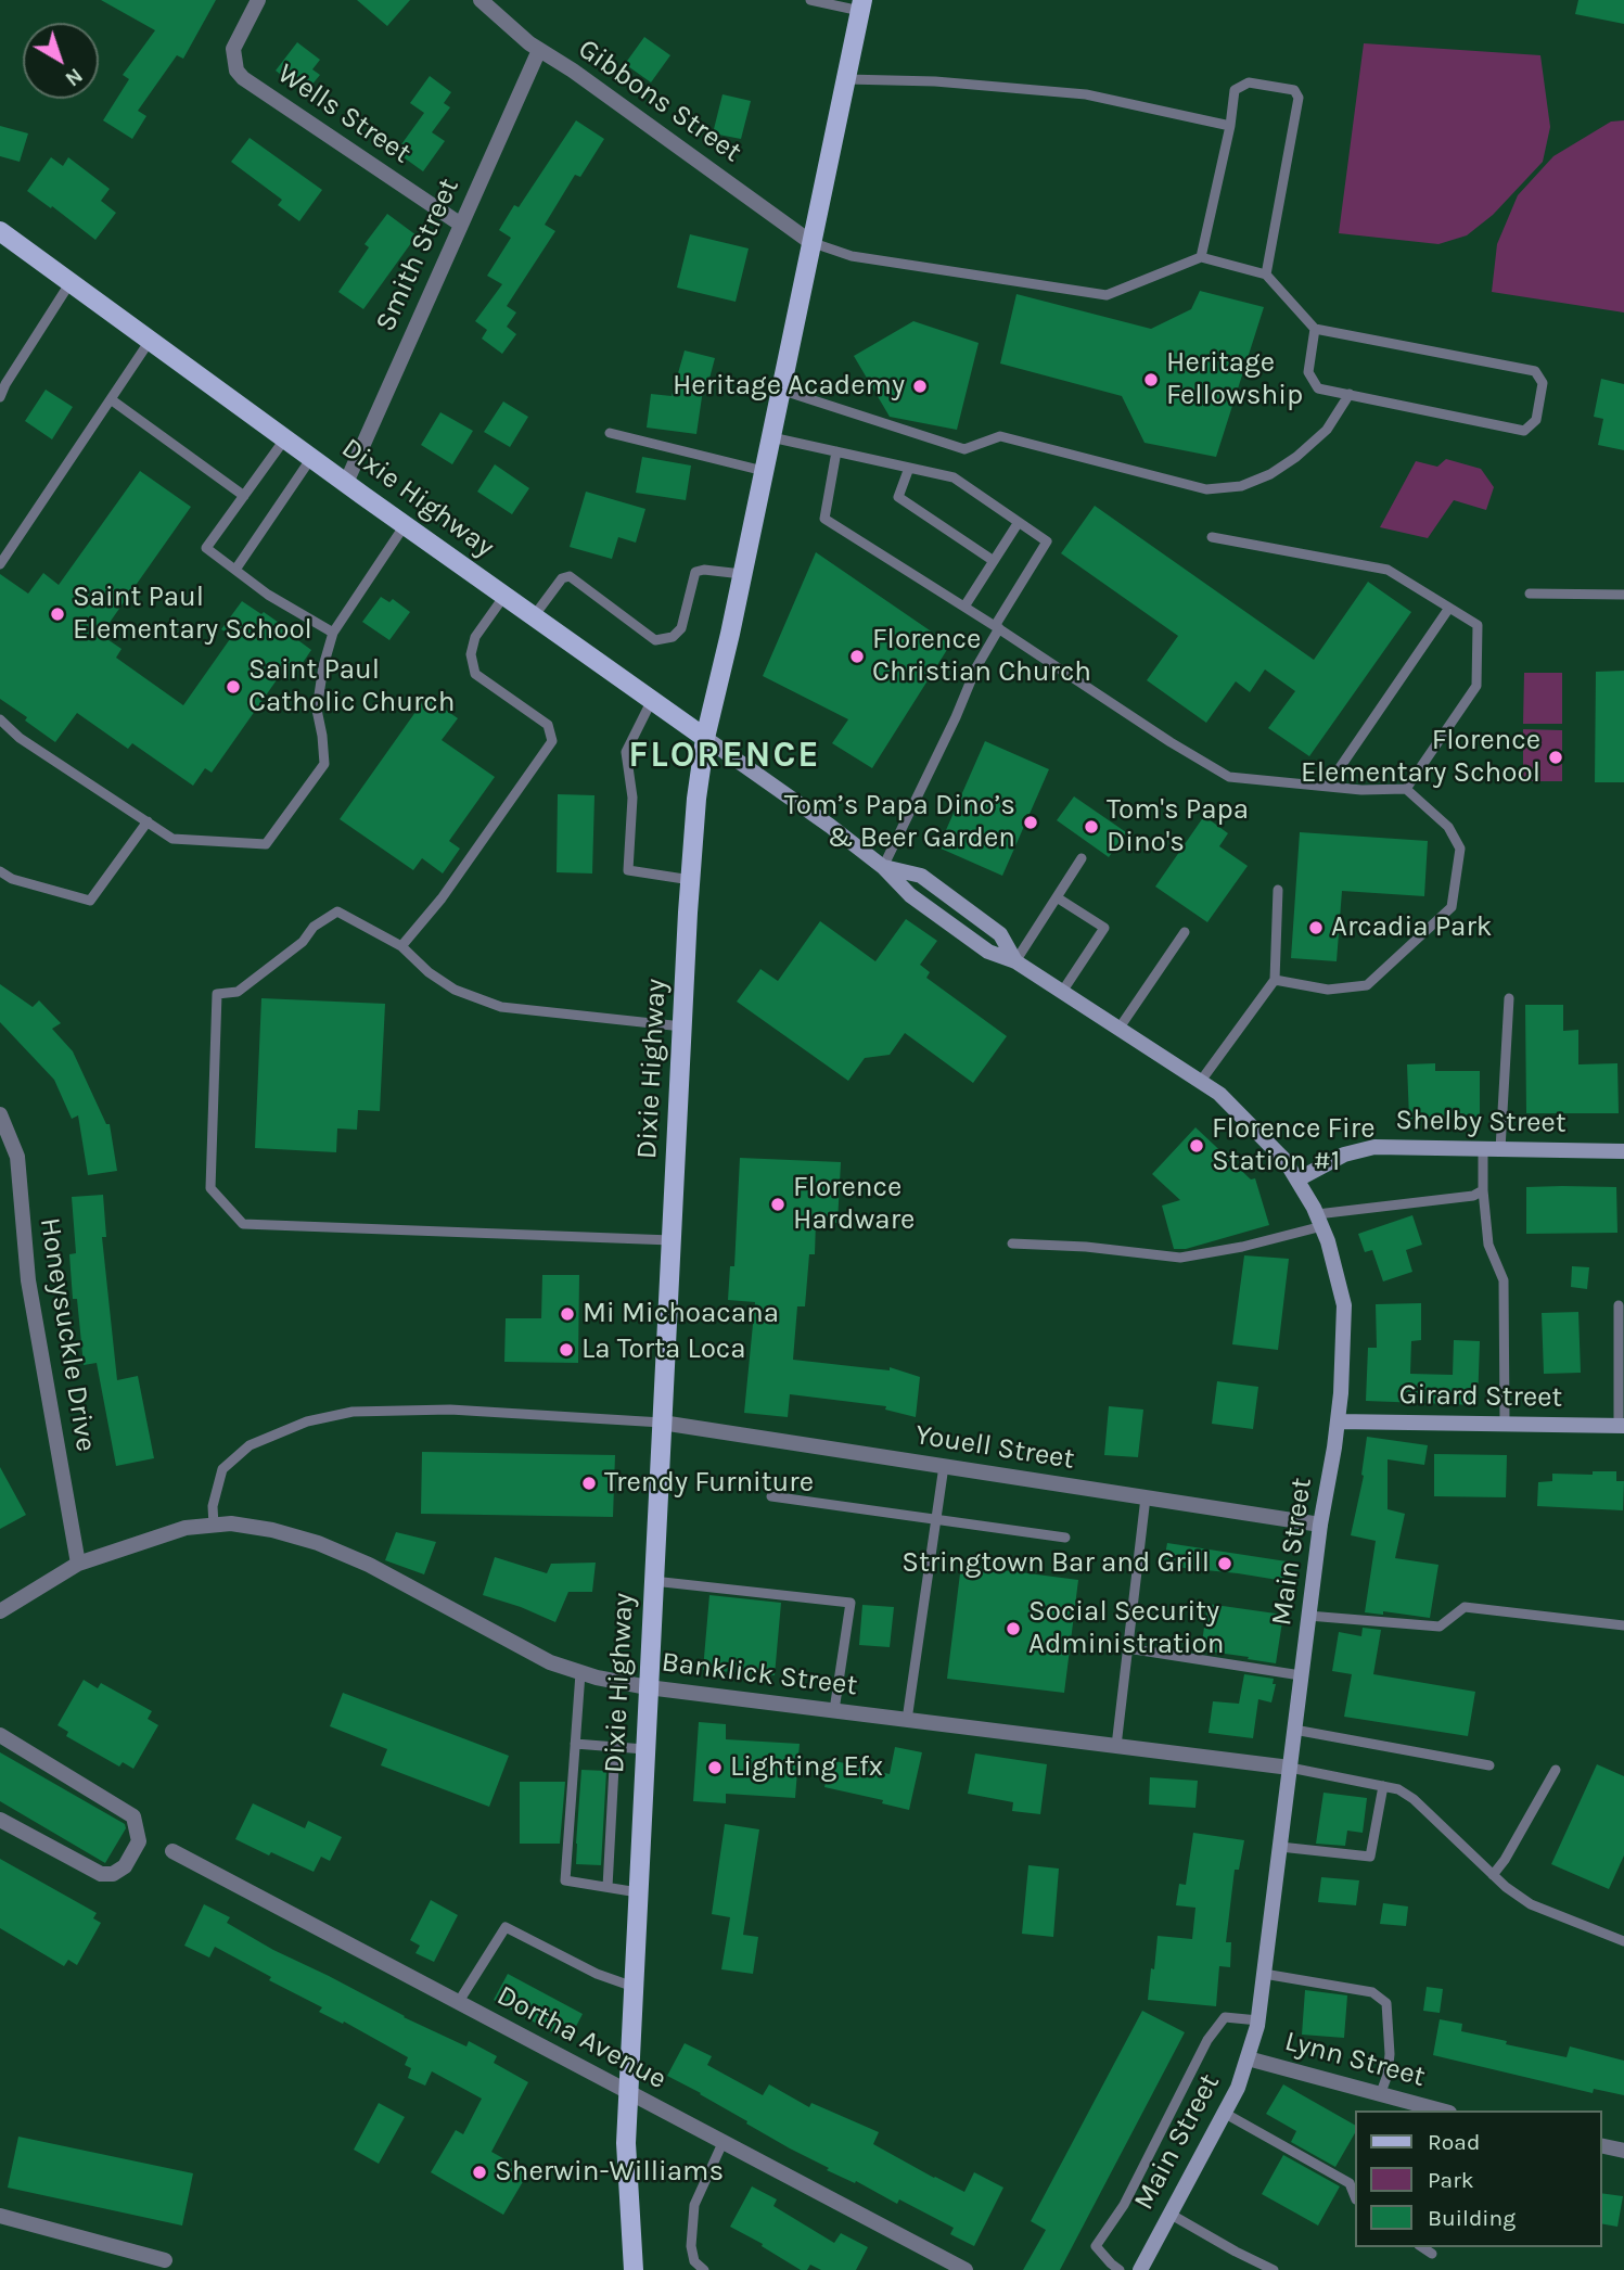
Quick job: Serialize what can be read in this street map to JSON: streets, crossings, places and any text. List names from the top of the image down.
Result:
{
  "streets": {
    "main road": ["Dixie Highway"],
    "street": [
      "Gibbons Street",
      "Wells Street",
      "Smith Street",
      "Shelby Street",
      "Honeysuckle Drive",
      "Girard Street",
      "Youell Street",
      "Main Street",
      "Banklick Street",
      "Dortha Avenue",
      "Lynn Street"
    ]
  },
  "crossings": [
    ["Gibbons Street", "Smith Street"],
    ["Wells Street", "Smith Street"],
    ["Smith Street", "Dixie Highway"],
    ["Dixie Highway", "Youell Street"],
    ["Dixie Highway", "Main Street"],
    ["Dixie Highway", "Banklick Street"],
    ["Dixie Highway", "Dortha Avenue"],
    ["Shelby Street", "Main Street"],
    ["Honeysuckle Drive", "Banklick Street"],
    ["Girard Street", "Main Street"],
    ["Youell Street", "Main Street"],
    ["Main Street", "Banklick Street"],
    ["Main Street", "Lynn Street"]
  ],
  "districts": ["FLORENCE"],
  "places": [
    "Heritage Fellowship",
    "Heritage Academy",
    "Saint Paul Elementary School",
    "Florence Christian Church",
    "Saint Paul Catholic Church",
    "Florence Elementary School",
    "Tom’s Papa Dino’s & Beer Garden",
    "Tom's Papa Dino's",
    "Arcadia Park",
    "Florence Fire Station #1",
    "Florence Hardware",
    "Mi Michoacana",
    "La Torta Loca",
    "Trendy Furniture",
    "Stringtown Bar and Grill",
    "Social Security Administration",
    "Lighting Efx",
    "Sherwin-Williams"
  ],
  "legend": ["Road", "Park", "Building"],
  "north": "bottom right"
}
